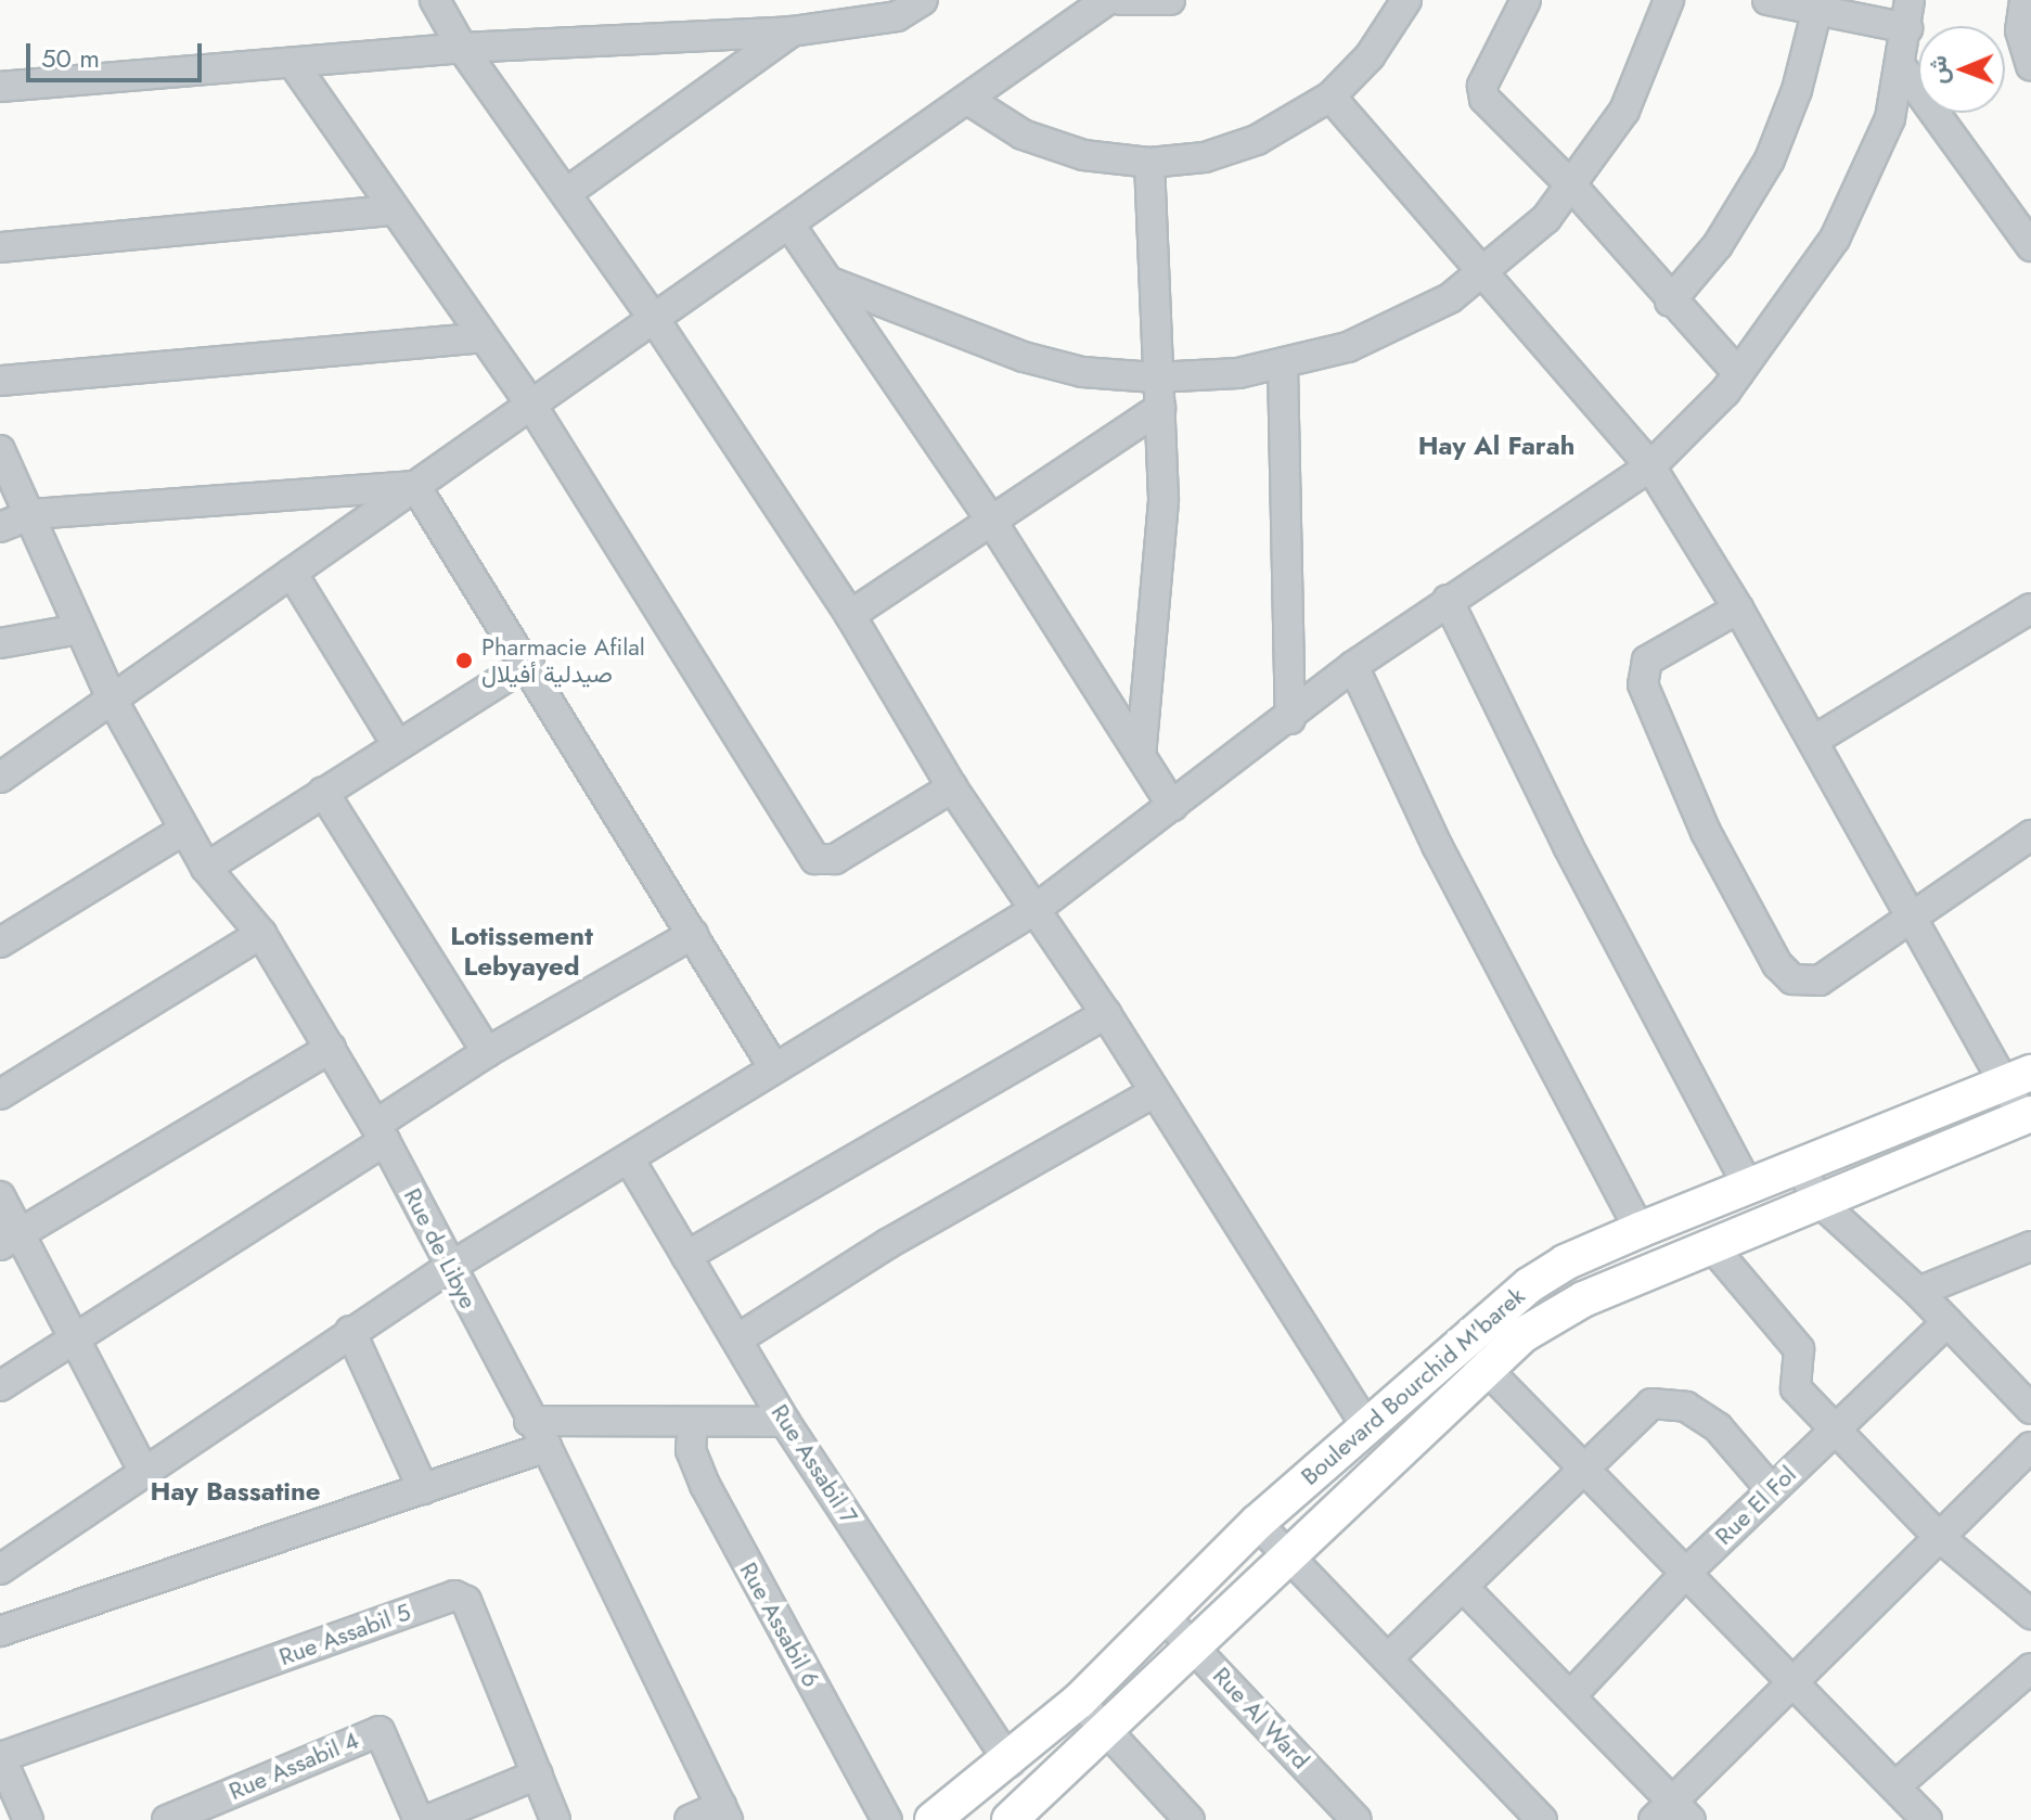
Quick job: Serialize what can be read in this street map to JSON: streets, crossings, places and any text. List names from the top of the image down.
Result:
{
  "streets": {
    "main road": ["Boulevard Bourchid M'barek"],
    "street": [
      "Rue de Libye",
      "Rue Assabil 7",
      "Rue El Fol",
      "Rue Assabil 6",
      "Rue Assabil 5",
      "Rue Al Ward",
      "Rue Assabil 4"
    ]
  },
  "crossings": [
    ["Boulevard Bourchid M'barek", "Rue Assabil 7"],
    ["Boulevard Bourchid M'barek", "Rue Al Ward"]
  ],
  "districts": ["Hay Al Farah", "Lotissement Lebyayed", "Hay Bassatine"],
  "places": ["Pharmacie Afilal صيدلية أفيلال"],
  "scale_bar": "50 m",
  "north": "left"
}
